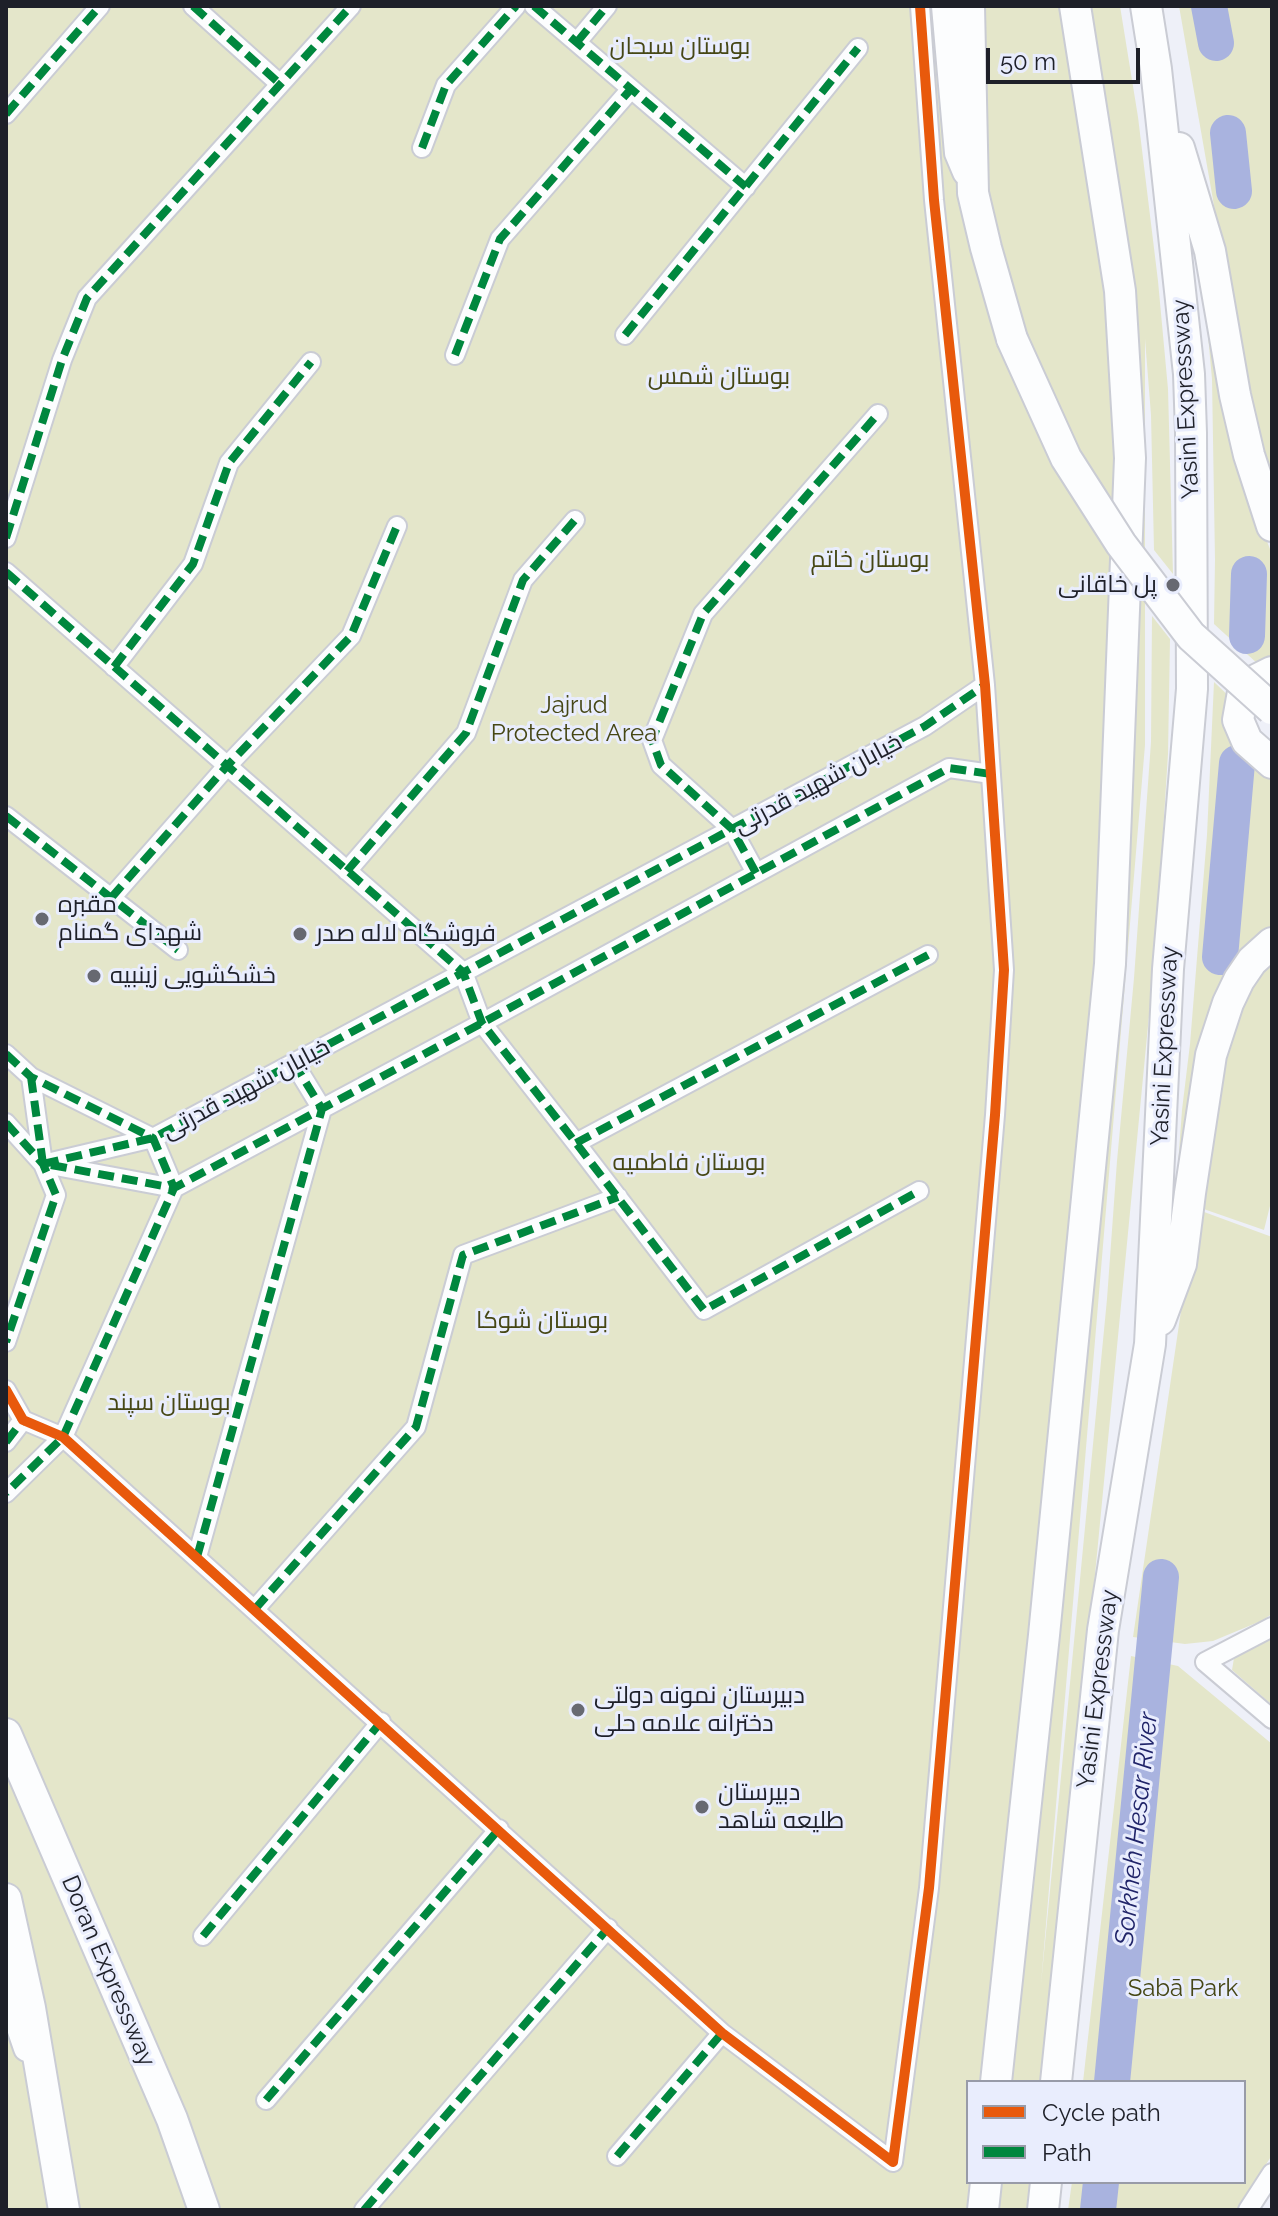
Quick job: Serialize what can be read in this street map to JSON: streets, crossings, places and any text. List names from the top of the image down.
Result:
{
  "streets": {
    "highway": ["Yasini Expressway", "Doran Expressway"],
    "street": ["خیابان شهید قدرتی"]
  },
  "water": ["Sorkheh Hesar River"],
  "parks": [
    "بوستان سبحان",
    "بوستان شمس",
    "بوستان خاتم",
    "Jajrud Protected Area",
    "بوستان فاطمیه",
    "بوستان شوکا",
    "بوستان سپند",
    "Sabā Park"
  ],
  "places": [
    "پل خاقانی",
    "مقبره شهدای گمنام",
    "فروشگاه لاله صدر",
    "خشکشویی زینبیه",
    "دبیرستان نمونه دولتی دخترانه علامه حلی",
    "دبیرستان طلیعه شاهد"
  ],
  "legend": ["Cycle path", "Path"],
  "scale_bar": "50 m"
}
